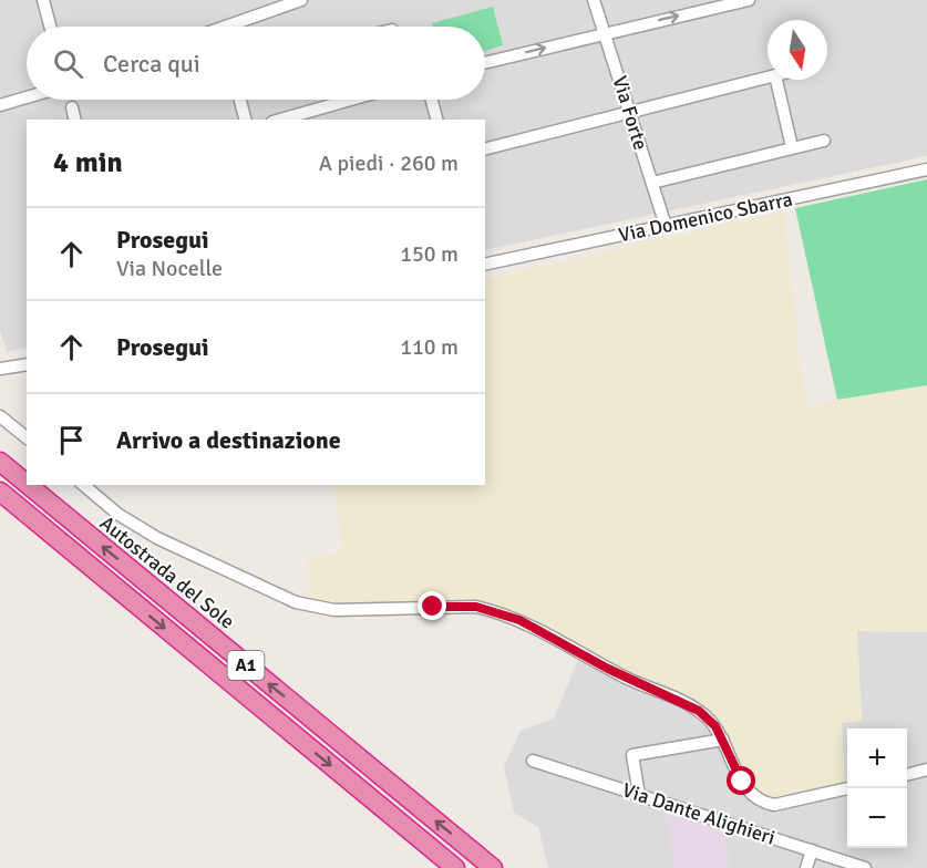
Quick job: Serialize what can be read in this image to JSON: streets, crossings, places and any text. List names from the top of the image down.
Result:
{
  "streets": {
    "highway": ["Autostrada del Sole", "A1"],
    "street": ["Via Forte", "Via Domenico Sbarra", "Via Dante Alighieri"]
  },
  "crossings": [
    ["Via Forte", "Via Domenico Sbarra"]
  ],
  "north": "bottom",
  "page": {
    "search": "Cerca qui",
    "heading": ["4 min", "A piedi · 260 m"],
    "list": [
      ["Prosegui", "Via Nocelle", "150 m"],
      ["Prosegui", "110 m"],
      "Arrivo a destinazione"
    ],
    "map_buttons": ["+", "−"]
  }
}
